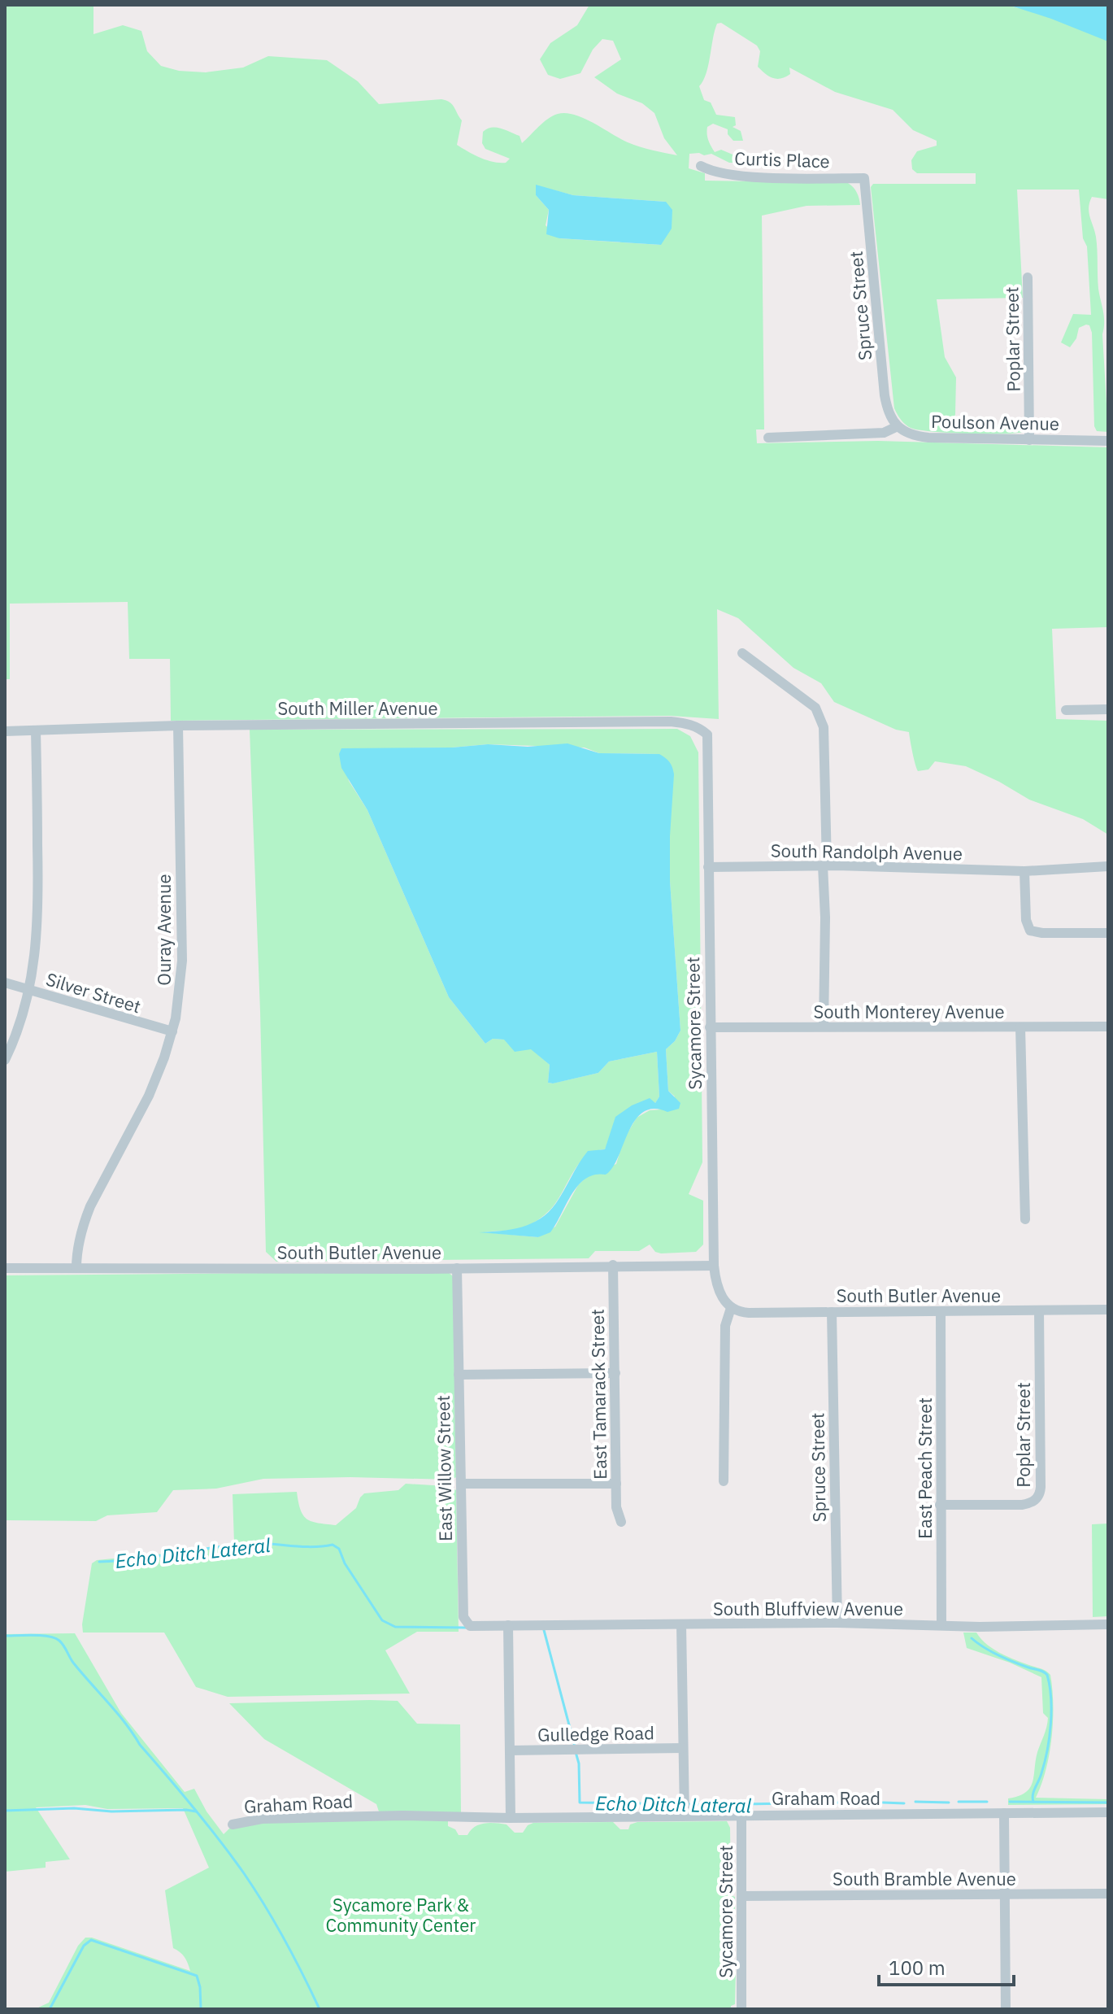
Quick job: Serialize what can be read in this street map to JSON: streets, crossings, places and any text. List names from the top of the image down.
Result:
{
  "streets": {
    "street": [
      "Curtis Place",
      "Spruce Street",
      "Poplar Street",
      "Poulson Avenue",
      "South Miller Avenue",
      "South Randolph Avenue",
      "Ouray Avenue",
      "Silver Street",
      "South Monterey Avenue",
      "Sycamore Street",
      "South Butler Avenue",
      "East Tamarack Street",
      "East Willow Street",
      "East Peach Street",
      "South Bluffview Avenue",
      "Gulledge Road",
      "Graham Road",
      "South Bramble Avenue"
    ]
  },
  "crossings": [
    ["Curtis Place", "Spruce Street"],
    ["Spruce Street", "Poulson Avenue"],
    ["Spruce Street", "South Butler Avenue"],
    ["Spruce Street", "South Bluffview Avenue"],
    ["Poplar Street", "Poulson Avenue"],
    ["Poplar Street", "South Butler Avenue"],
    ["Poplar Street", "East Peach Street"],
    ["South Miller Avenue", "Ouray Avenue"],
    ["South Miller Avenue", "Sycamore Street"],
    ["South Randolph Avenue", "Sycamore Street"],
    ["Ouray Avenue", "Silver Street"],
    ["Ouray Avenue", "South Butler Avenue"],
    ["South Monterey Avenue", "Sycamore Street"],
    ["Sycamore Street", "South Butler Avenue"],
    ["Sycamore Street", "Graham Road"],
    ["Sycamore Street", "South Bramble Avenue"],
    ["South Butler Avenue", "East Tamarack Street"],
    ["South Butler Avenue", "East Willow Street"],
    ["South Butler Avenue", "East Peach Street"],
    ["East Willow Street", "South Bluffview Avenue"],
    ["East Peach Street", "South Bluffview Avenue"]
  ],
  "water": ["Echo Ditch Lateral"],
  "parks": ["Sycamore Park & Community Center"],
  "scale_bar": "100 m"
}
